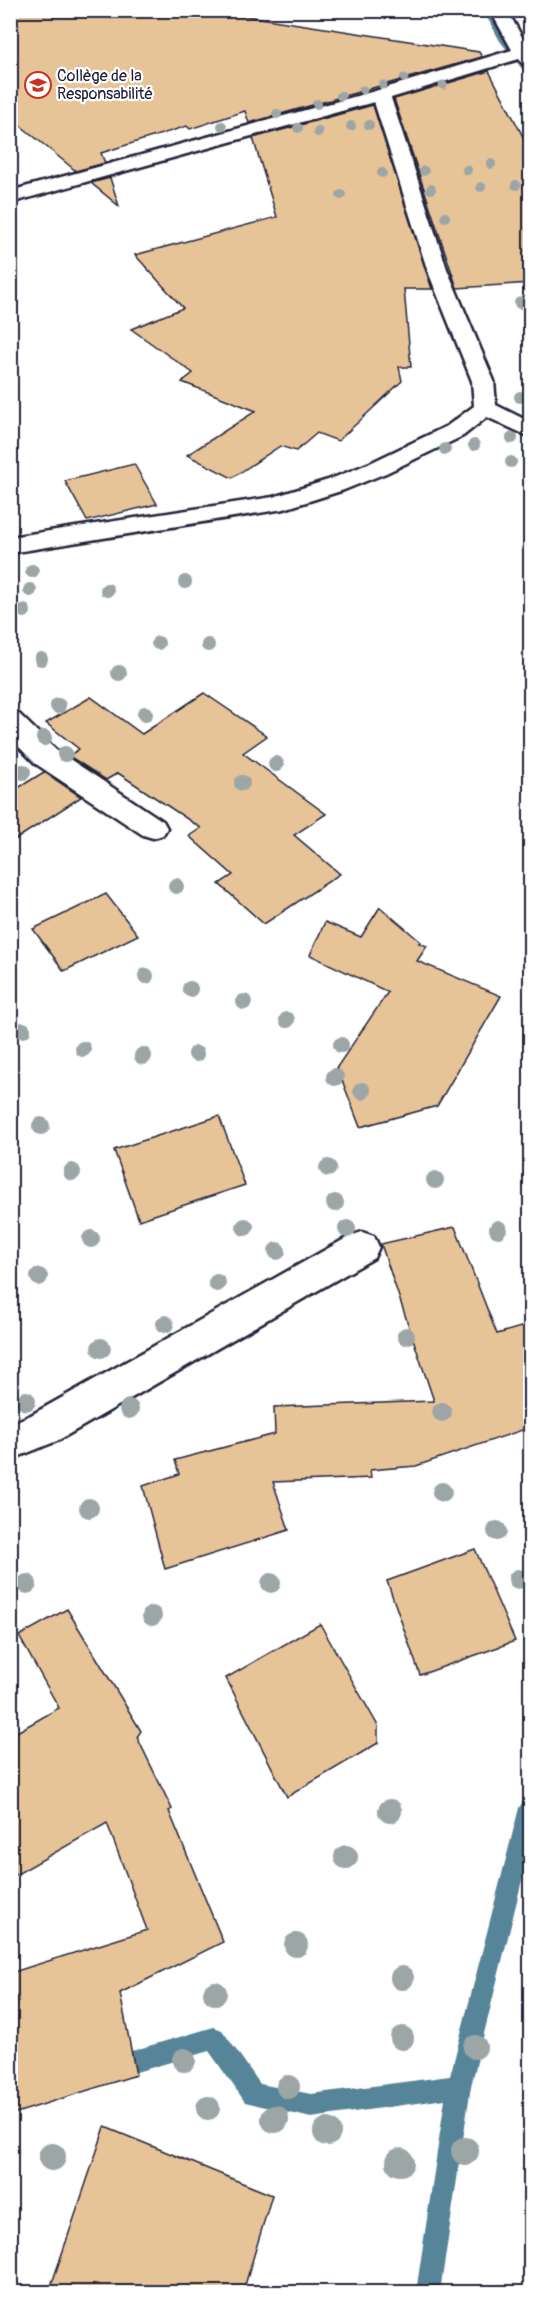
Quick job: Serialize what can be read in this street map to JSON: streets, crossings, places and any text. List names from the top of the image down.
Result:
{
  "places": {
    "school or university": ["Collège de la Responsabilité"]
  }
}
